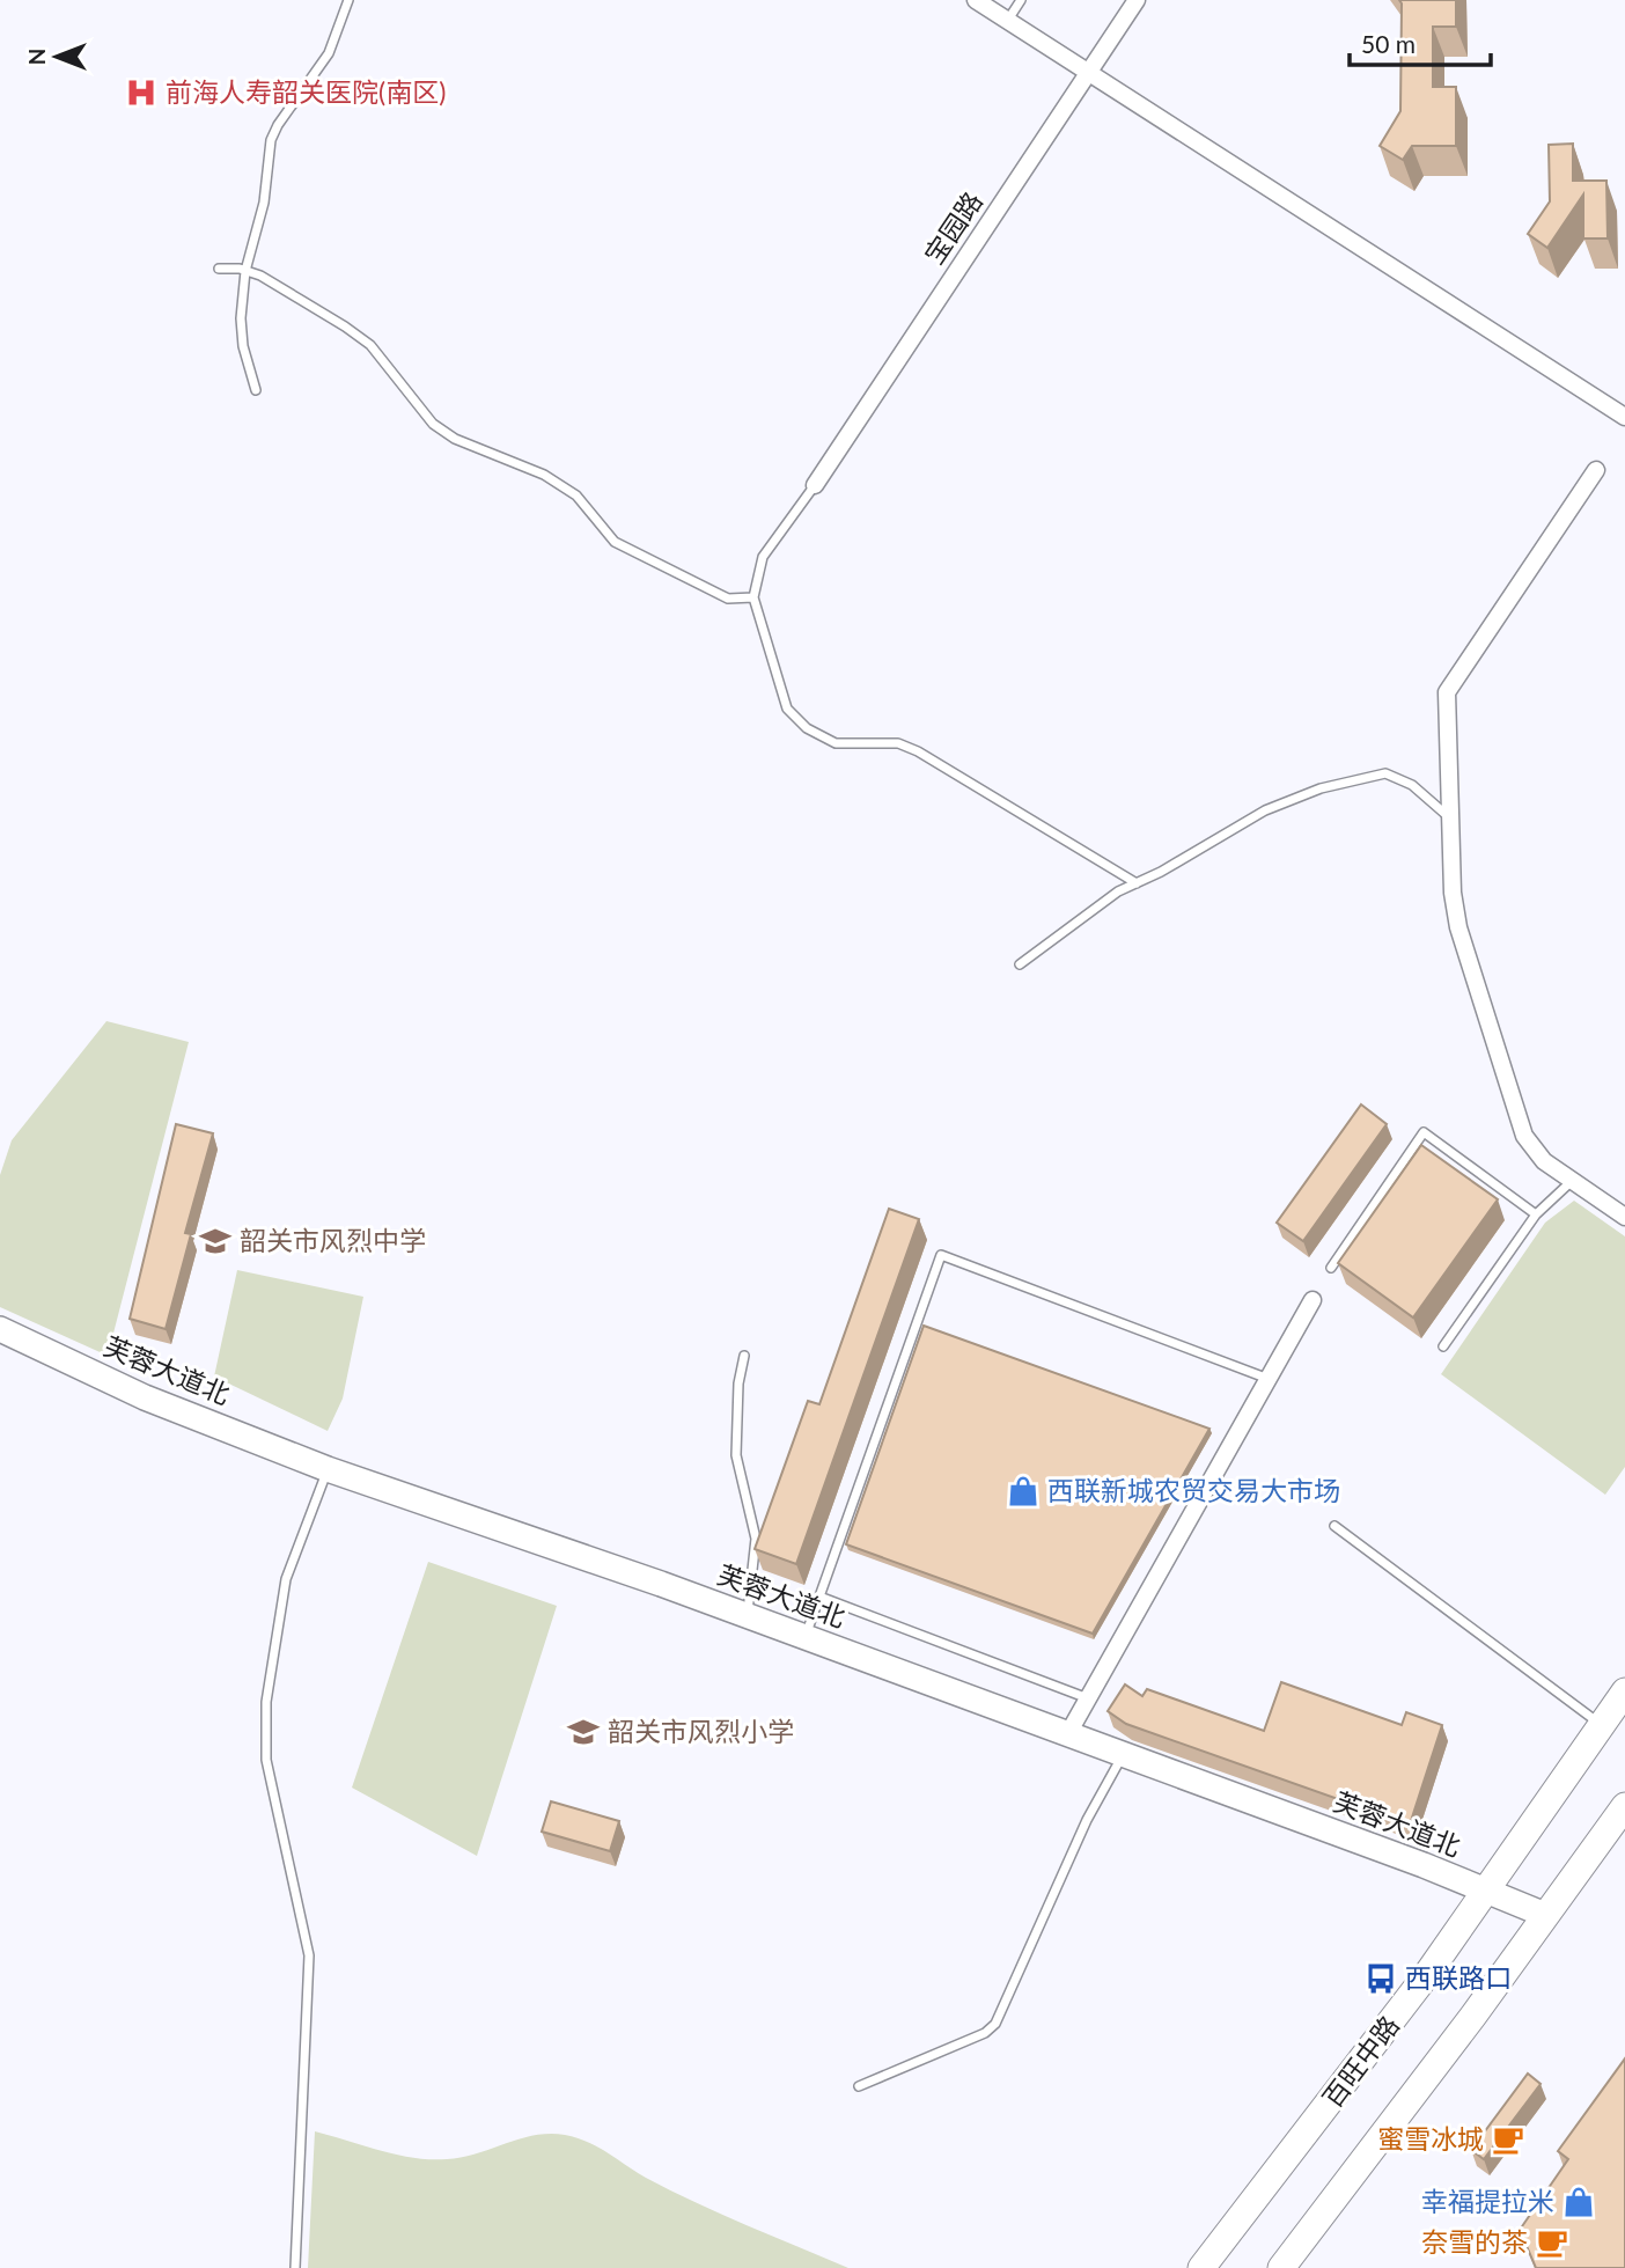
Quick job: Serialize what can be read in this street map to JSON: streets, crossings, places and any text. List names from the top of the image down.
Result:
{
  "streets": {
    "main road": ["芙蓉大道北", "百旺中路"],
    "street": ["宝园路"]
  },
  "crossings": [
    ["芙蓉大道北", "百旺中路"]
  ],
  "places": {
    "hospital": ["前海人寿韶关医院(南区)"],
    "school or university": ["韶关市风烈中学", "韶关市风烈小学"],
    "shop": ["西联新城农贸交易大市场", "幸福提拉米"],
    "bus stop": ["西联路口"],
    "cafe": ["蜜雪冰城", "奈雪的茶"]
  },
  "scale_bar": "50 m",
  "north": "left"
}
